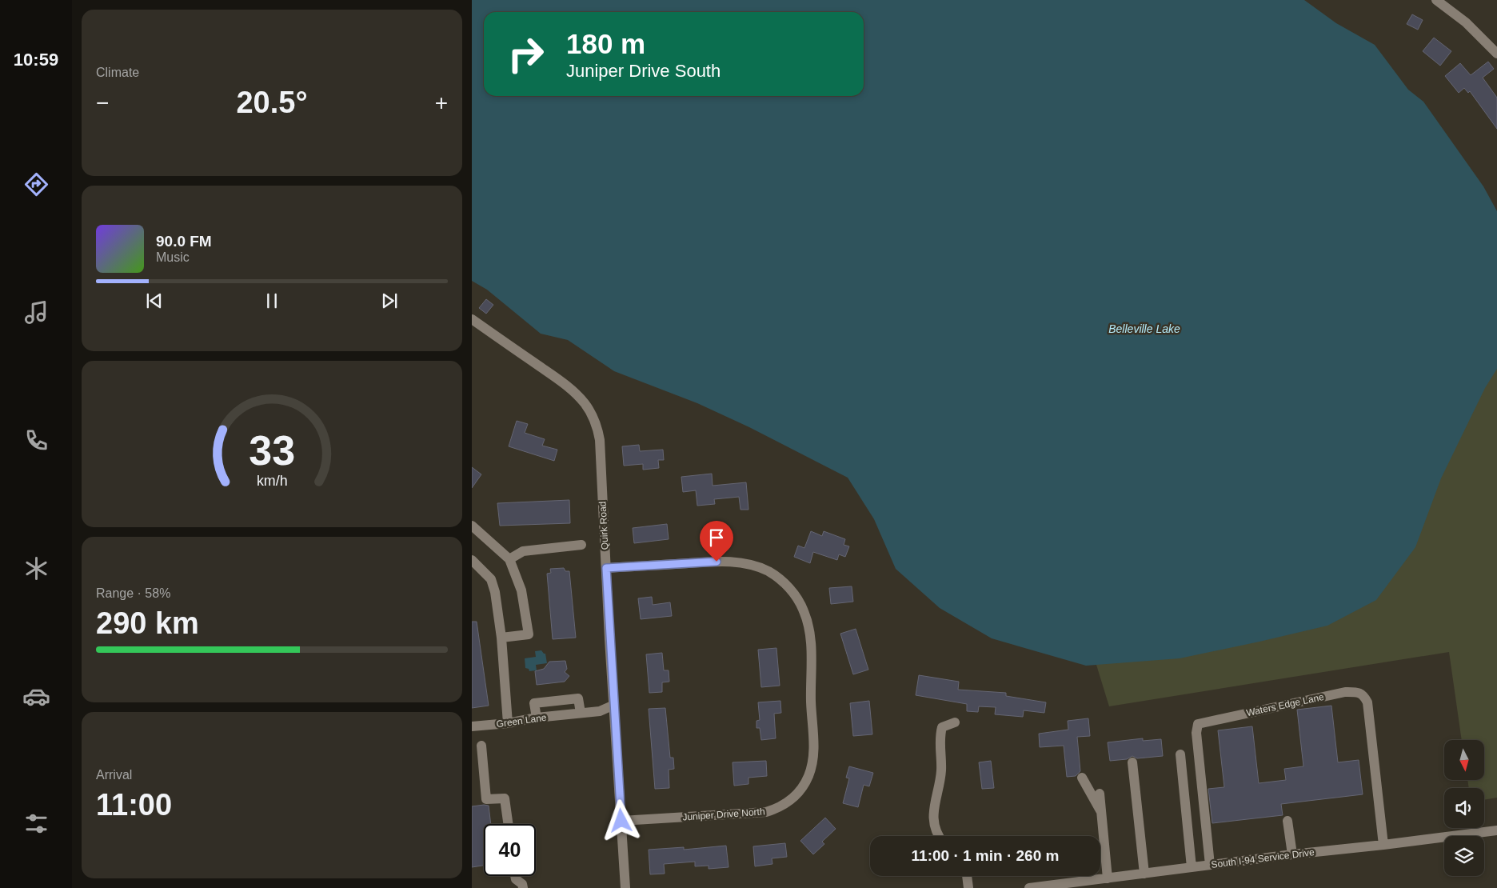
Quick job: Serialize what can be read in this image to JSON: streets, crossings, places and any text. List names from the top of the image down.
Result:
{
  "streets": {
    "street": [
      "Quirk Road",
      "Waters Edge Lane",
      "Green Lane",
      "Juniper Drive North",
      "South I-94 Service Drive"
    ]
  },
  "crossings": [
    ["Quirk Road", "Green Lane"],
    ["Quirk Road", "Juniper Drive North"],
    ["Waters Edge Lane", "South I-94 Service Drive"]
  ],
  "water": ["Belleville Lake"],
  "north": "bottom",
  "page": {
    "tabs": "10:59",
    "tile": [
      "Climate",
      ["Range · 58%", "290 km"],
      ["Arrival", "11:00"]
    ],
    "turn": ["180 m", "Juniper Drive South"],
    "heat": ["−", "20.5°", "+"],
    "song": ["90.0 FM", "Music"],
    "limit": "40",
    "trip": "11:00 · 1 min · 260 m",
    "gauge": ["33", "km/h"]
  }
}
